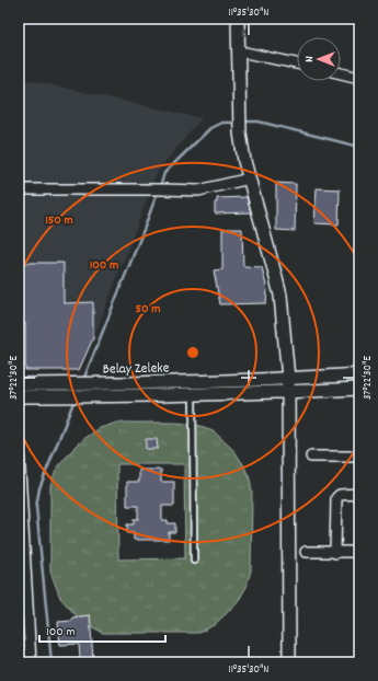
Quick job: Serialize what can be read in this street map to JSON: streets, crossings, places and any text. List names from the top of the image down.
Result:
{
  "streets": {
    "street": ["Belay Zeleke"]
  },
  "scale_bar": "100 m",
  "north": "left",
  "coordinates": ["11°35'30\"N", "37°22'30\"E"],
  "rings": ["150 m", "100 m", "50 m"]
}
